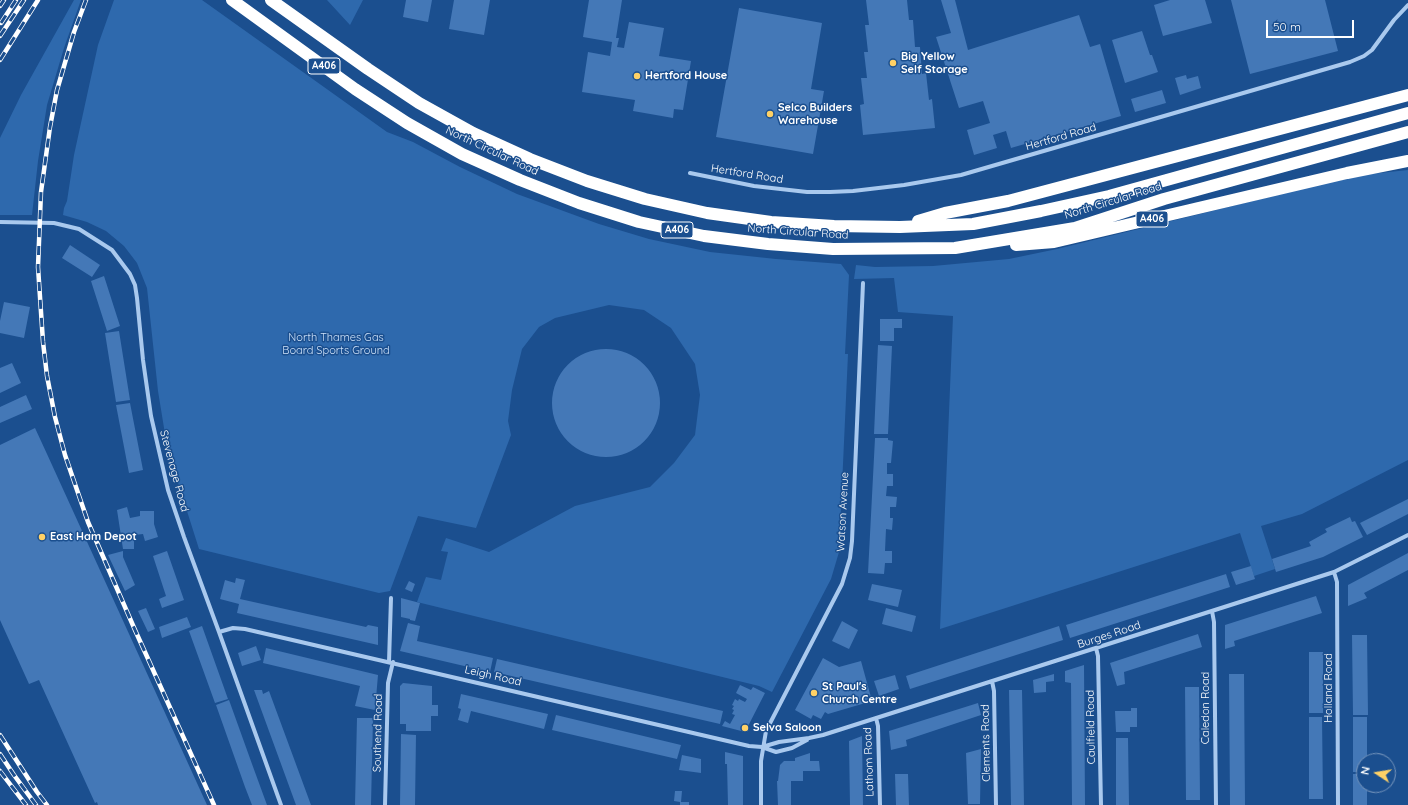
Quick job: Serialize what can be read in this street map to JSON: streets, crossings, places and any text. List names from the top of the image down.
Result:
{
  "streets": {
    "highway": ["A406", "North Circular Road"],
    "street": [
      "Hertford Road",
      "Stevenage Road",
      "Watson Avenue",
      "Burges Road",
      "Leigh Road",
      "Holland Road",
      "Caledon Road",
      "Caulfield Road",
      "Southend Road",
      "Clements Road",
      "Lathom Road"
    ]
  },
  "crossings": [
    ["A406", "North Circular Road"],
    ["Stevenage Road", "Leigh Road"],
    ["Watson Avenue", "Burges Road"],
    ["Watson Avenue", "Leigh Road"],
    ["Burges Road", "Leigh Road"],
    ["Burges Road", "Holland Road"],
    ["Burges Road", "Caledon Road"],
    ["Burges Road", "Caulfield Road"],
    ["Burges Road", "Clements Road"],
    ["Burges Road", "Lathom Road"],
    ["Leigh Road", "Southend Road"]
  ],
  "parks": ["North Thames Gas Board Sports Ground"],
  "places": [
    "Big Yellow Self Storage",
    "Hertford House",
    "Selco Builders Warehouse",
    "East Ham Depot",
    "St Paul's Church Centre",
    "Selva Saloon"
  ],
  "scale_bar": "50 m",
  "north": "left"
}
